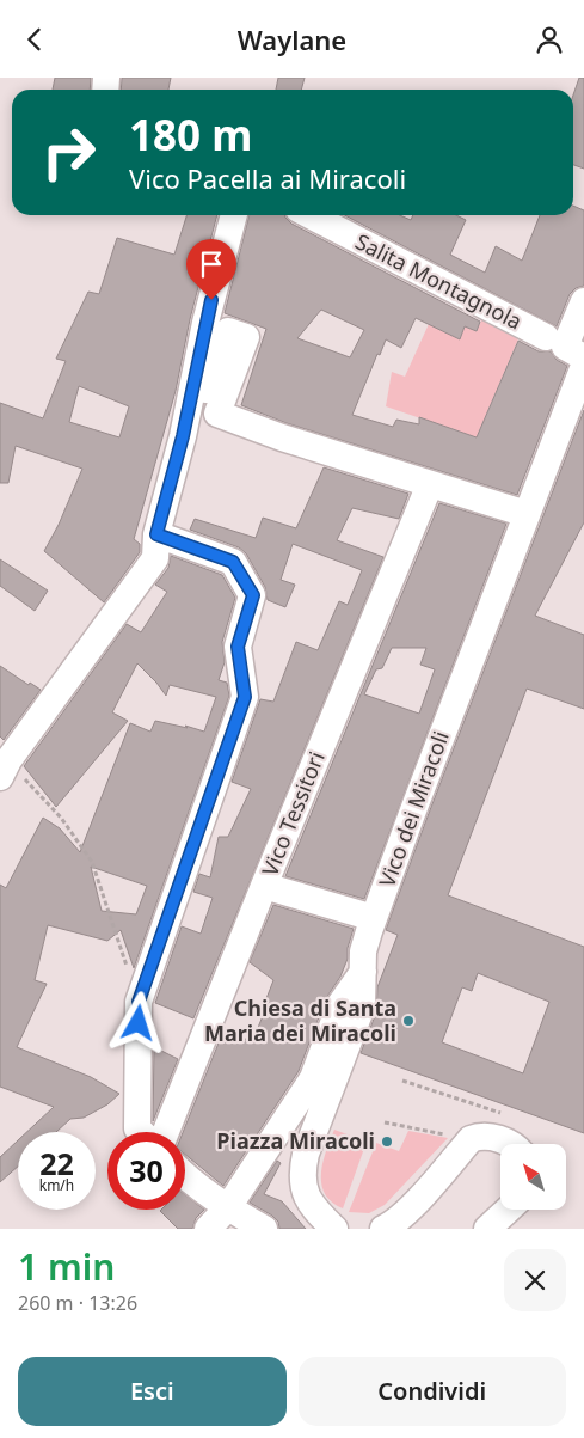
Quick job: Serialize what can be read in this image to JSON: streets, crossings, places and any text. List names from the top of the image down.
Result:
{
  "streets": {
    "street": ["Salita Montagnola", "Vico dei Miracoli", "Vico Tessitori"]
  },
  "places": ["Chiesa di Santa Maria dei Miracoli", "Piazza Miracoli"],
  "north": "top left",
  "page": {
    "header": "Waylane",
    "turn": ["180 m", "Vico Pacella ai Miracoli"],
    "speed": "22 km/h",
    "limit": "30",
    "heading": ["1 min", "260 m · 13:26"],
    "buttons": ["Esci", "Condividi"]
  }
}
